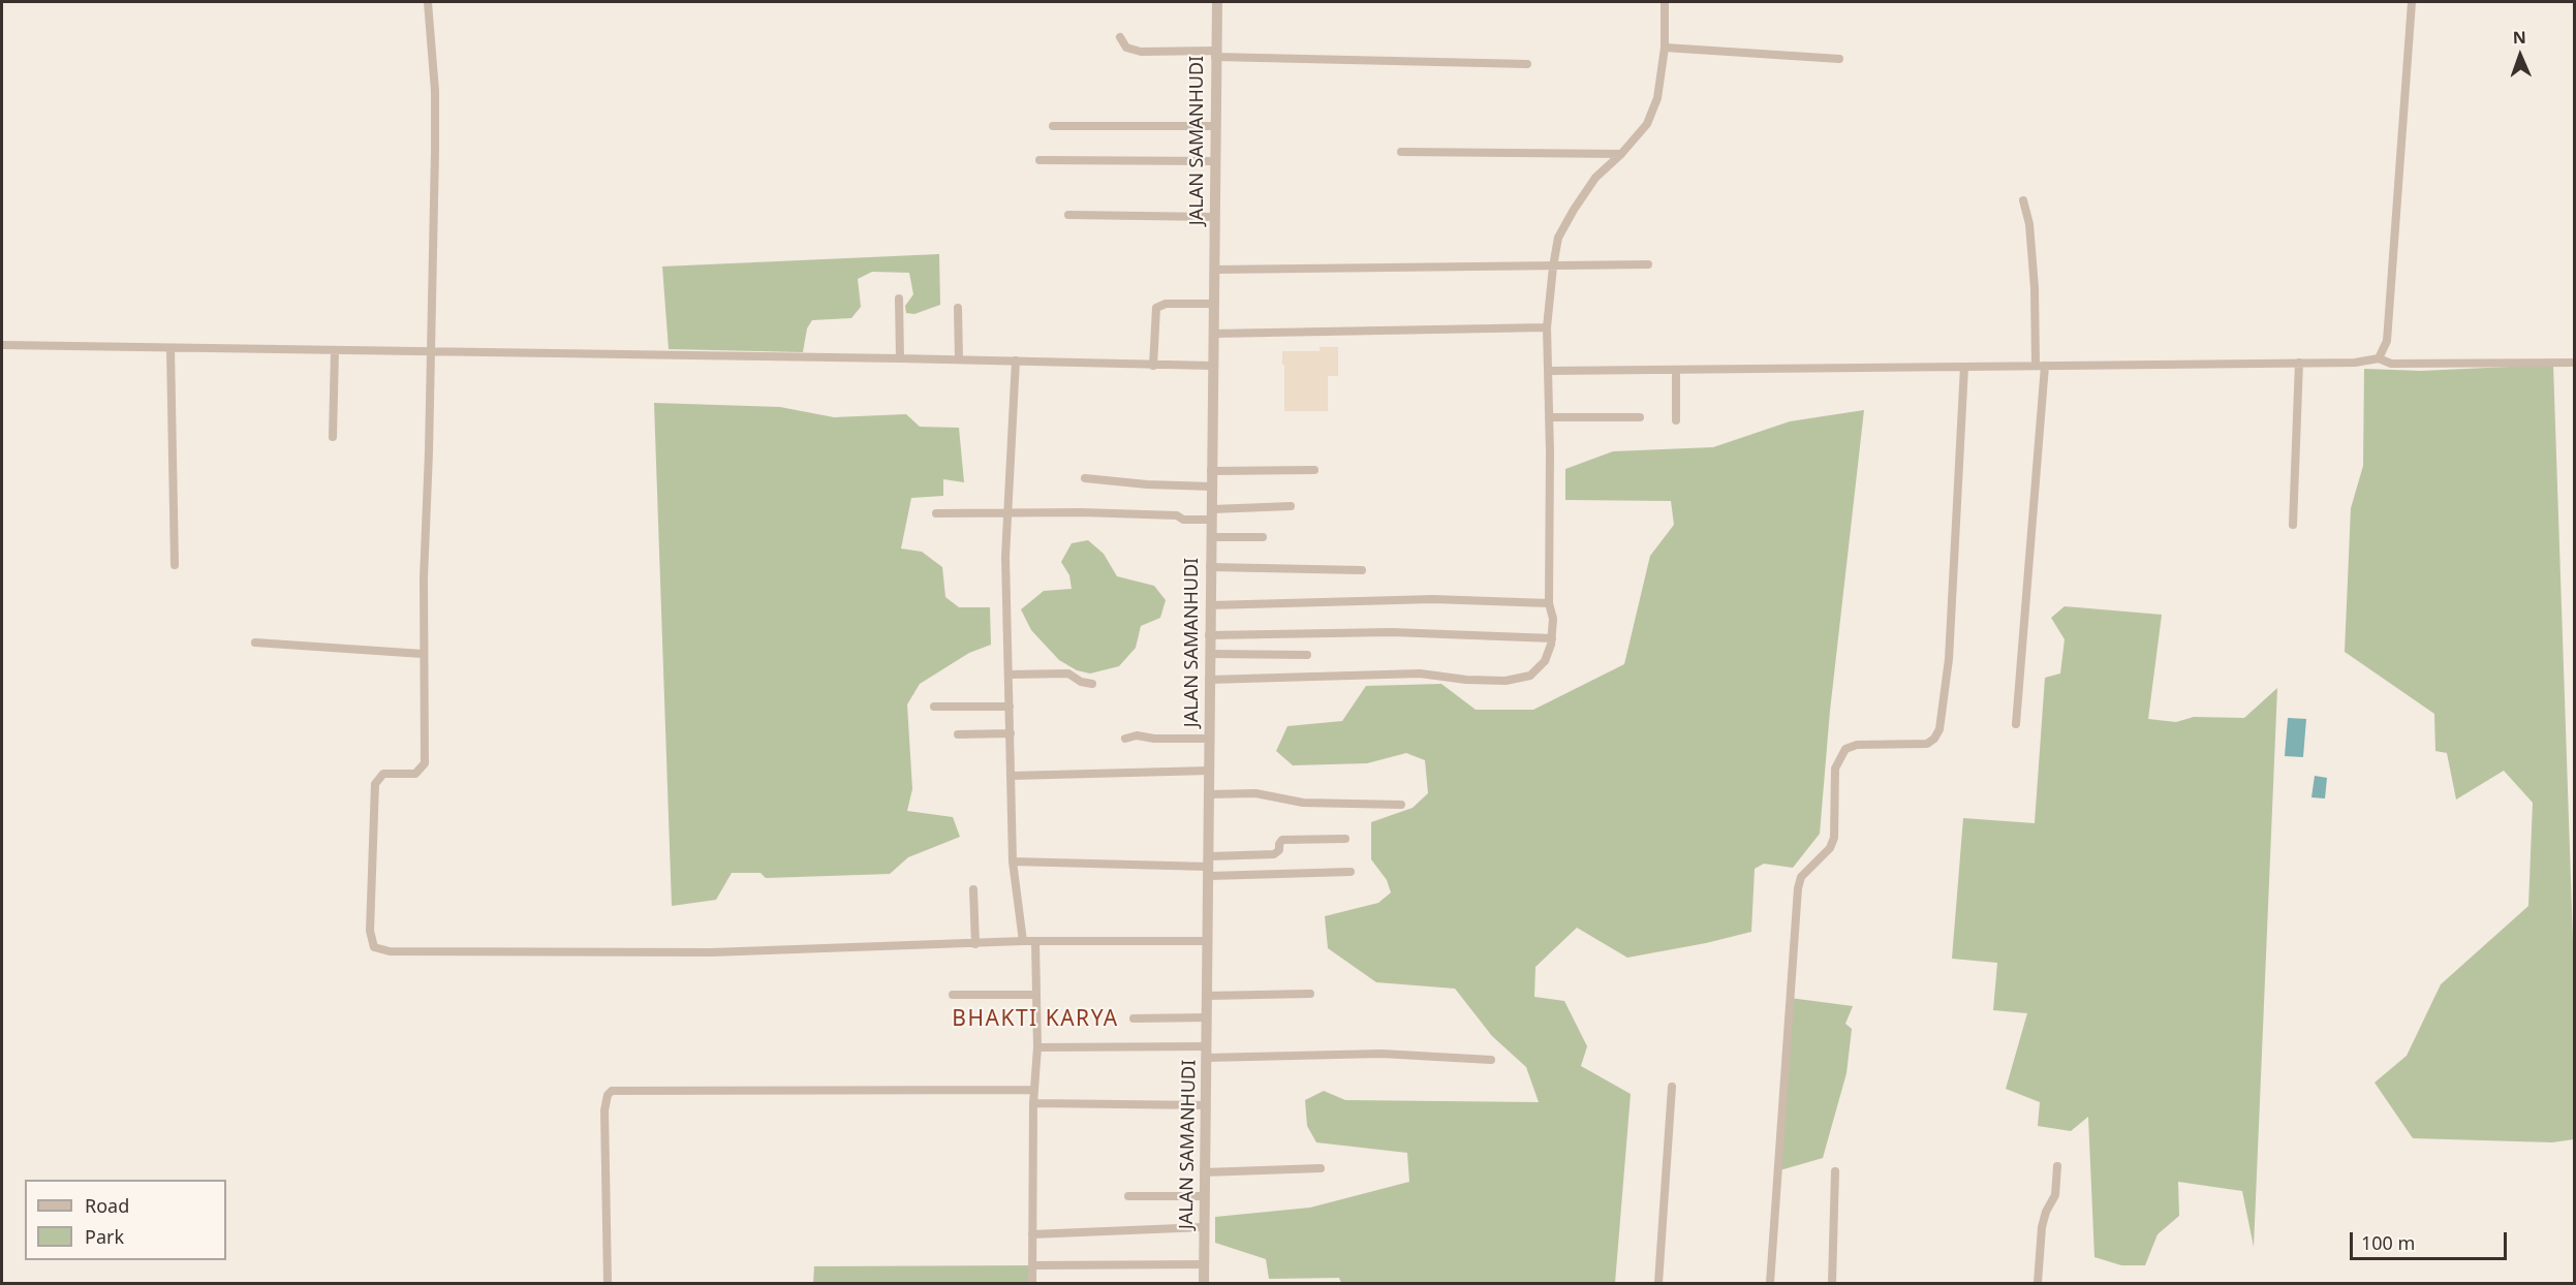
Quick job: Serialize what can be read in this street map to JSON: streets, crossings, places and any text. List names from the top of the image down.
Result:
{
  "streets": {
    "street": ["JALAN SAMANHUDI"]
  },
  "districts": ["BHAKTI KARYA"],
  "legend": ["Road", "Park"],
  "scale_bar": "100 m",
  "north": "top"
}
